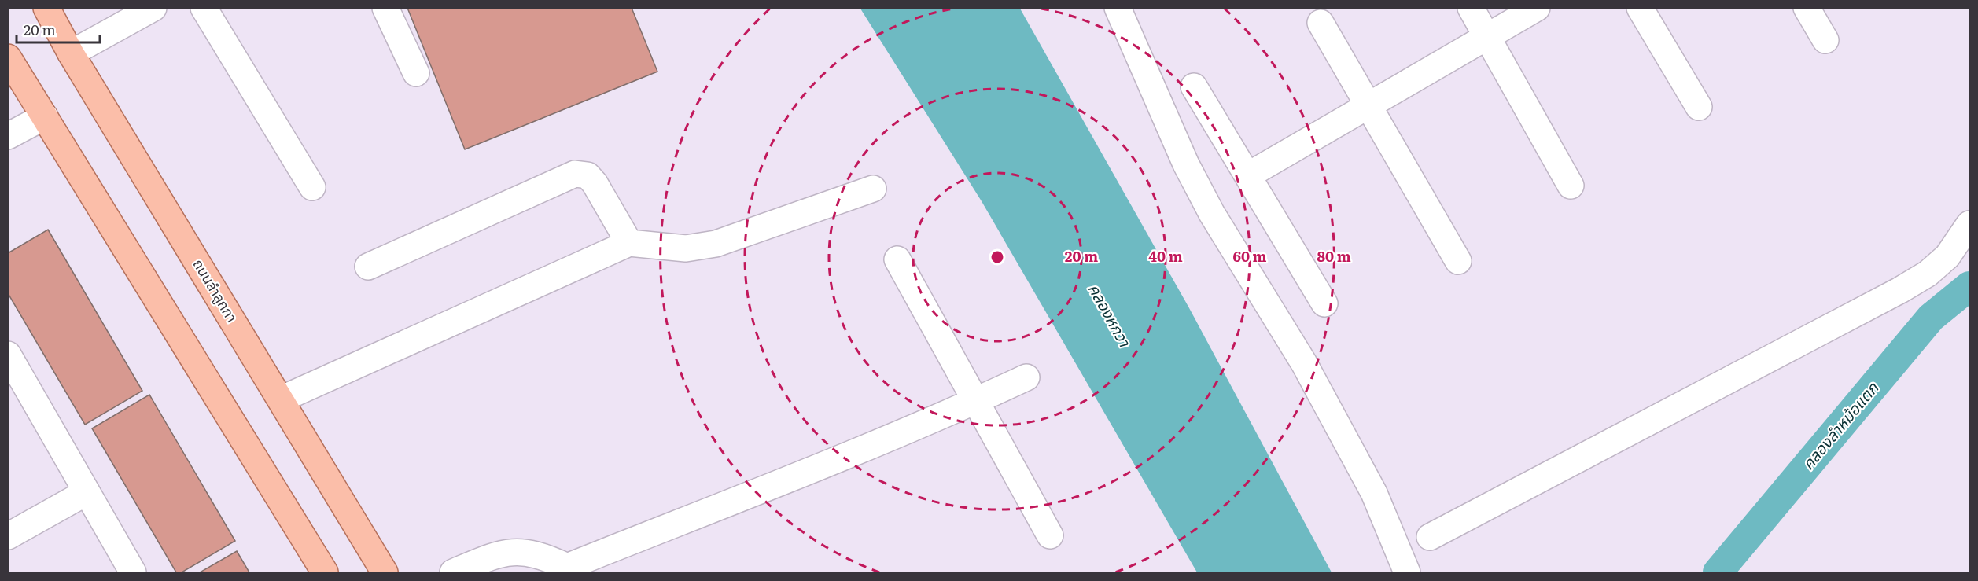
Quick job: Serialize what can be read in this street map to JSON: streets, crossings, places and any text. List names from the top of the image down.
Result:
{
  "streets": {
    "main road": ["ถนนลำลูกกา"]
  },
  "water": ["คลองหกวา", "คลองลำหม้อแตก"],
  "scale_bar": "20 m",
  "rings": [
    "20 m",
    "40 m",
    "60 m",
    "80 m"
  ]
}
